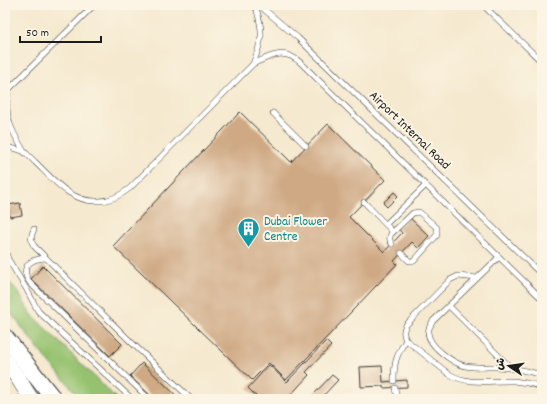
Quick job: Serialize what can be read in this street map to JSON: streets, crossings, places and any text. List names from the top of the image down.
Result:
{
  "streets": {
    "lane": ["Airport Internal Road"]
  },
  "places": {
    "building": ["Dubai Flower Centre"]
  },
  "scale_bar": "50 m",
  "north": "left"
}
